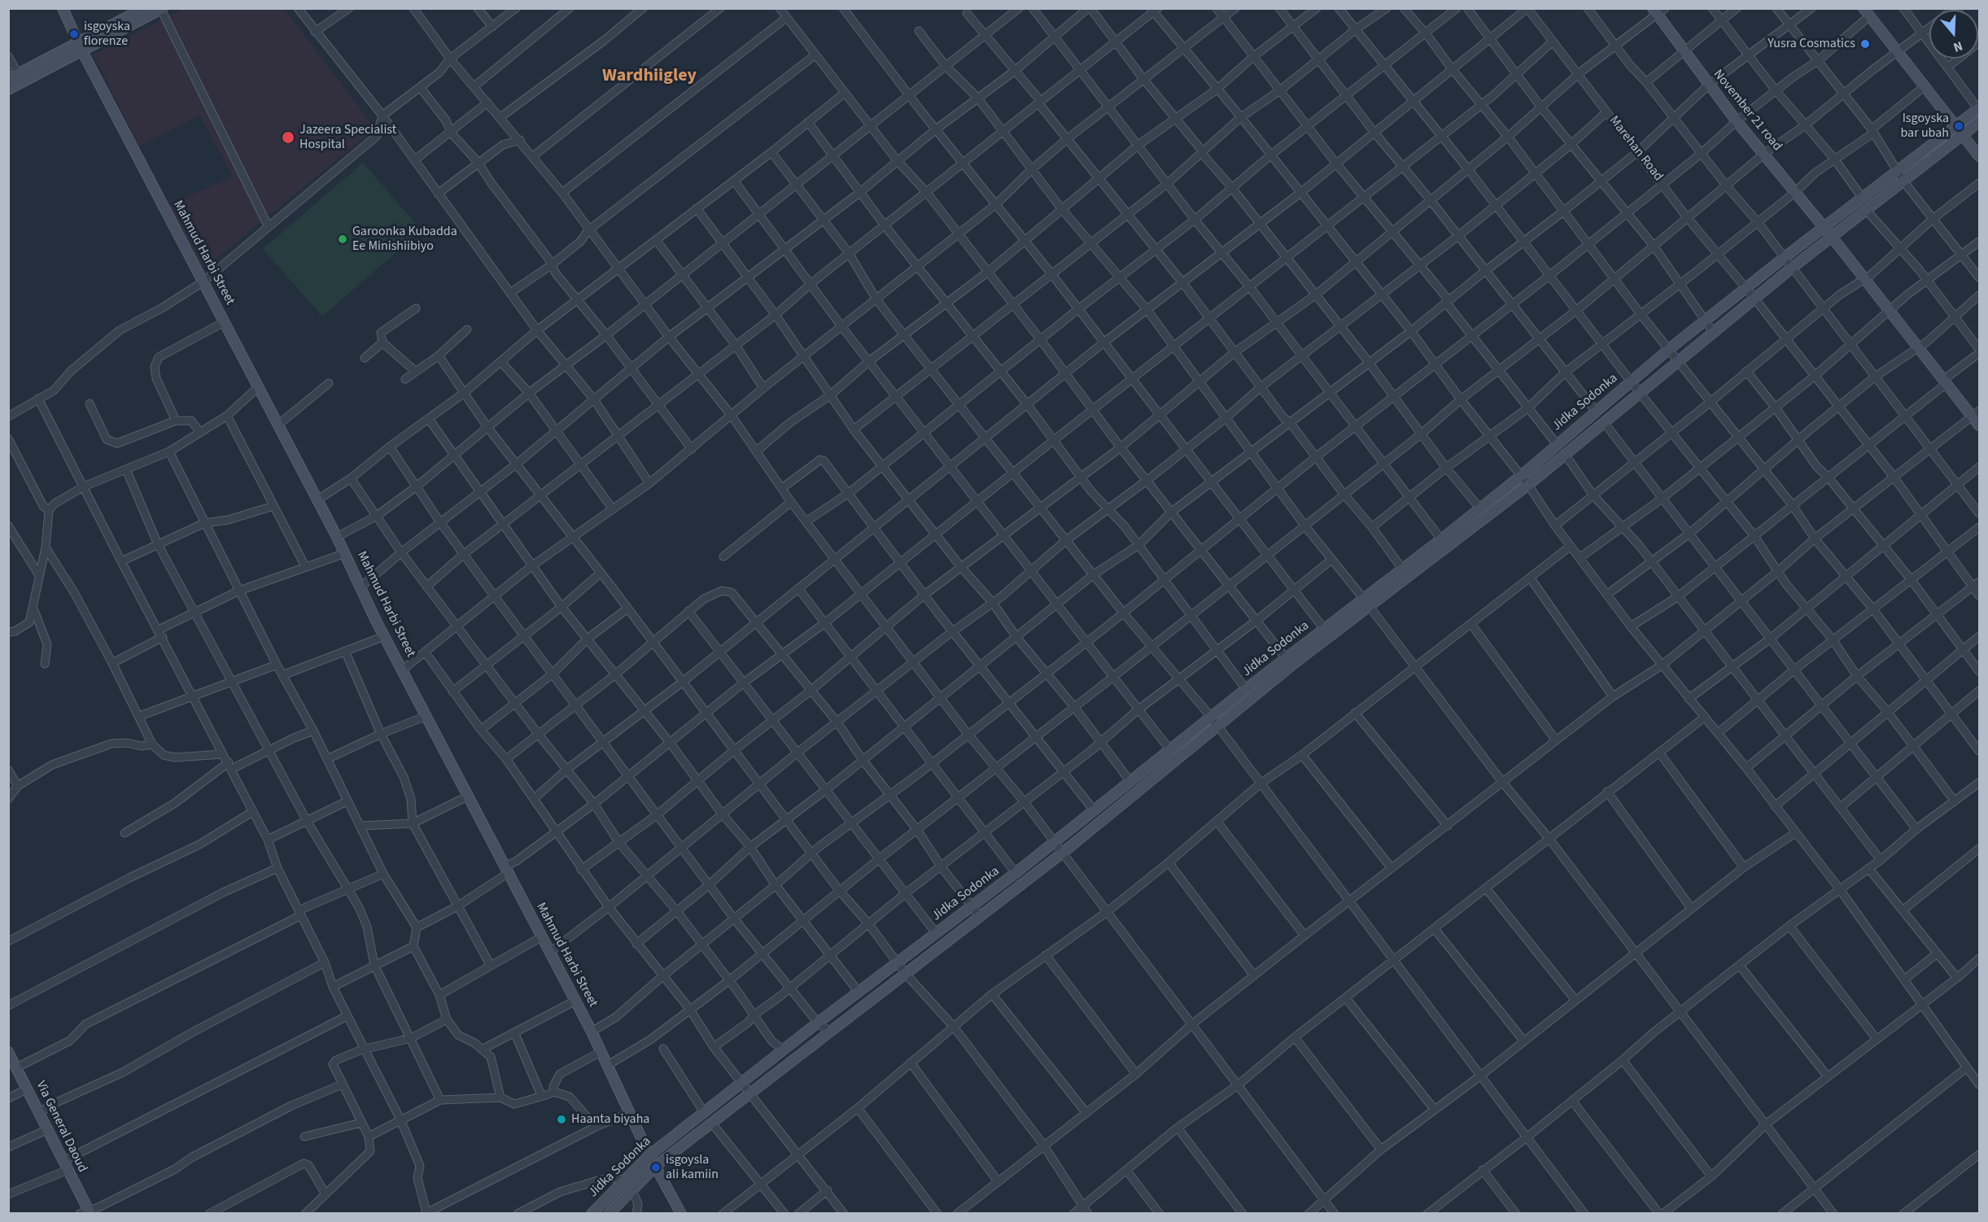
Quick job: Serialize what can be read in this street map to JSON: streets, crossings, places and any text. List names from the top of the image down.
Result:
{
  "streets": {
    "main road": [
      "November 21 road",
      "Mahmud Harbi Street",
      "Jidka Sodonka",
      "Via General Daoud"
    ],
    "street": ["Marehan Road"]
  },
  "crossings": [
    ["November 21 road", "Jidka Sodonka"],
    ["Marehan Road", "Jidka Sodonka"],
    ["Mahmud Harbi Street", "Jidka Sodonka"]
  ],
  "districts": ["Wardhiigley"],
  "places": [
    "isgoyska florenze",
    "Yusra Cosmatics",
    "Isgoyska bar ubah",
    "Jazeera Specialist Hospital",
    "Garoonka Kubadda Ee Minishiibiyo",
    "Haanta biyaha",
    "isgoysla ali kamiin"
  ],
  "north": "bottom"
}
